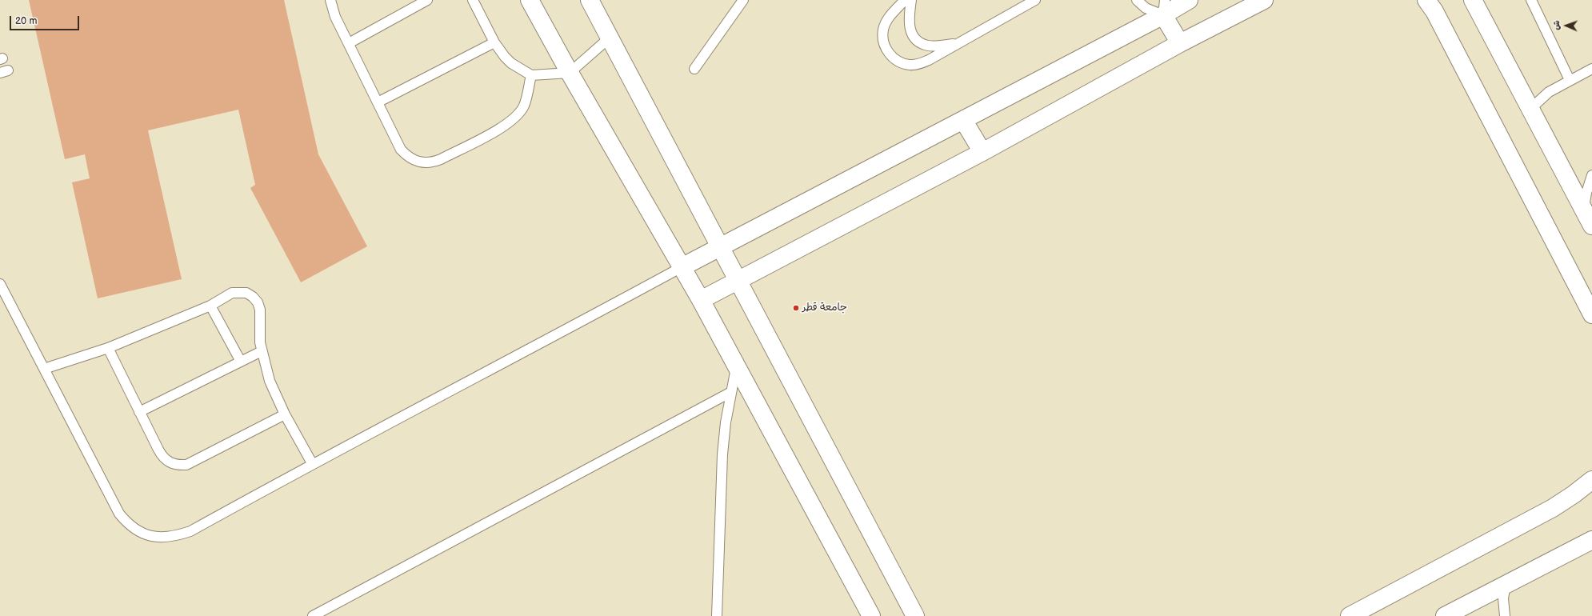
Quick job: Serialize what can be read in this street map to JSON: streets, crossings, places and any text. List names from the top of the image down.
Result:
{
  "places": ["جامعة قطر"],
  "scale_bar": "20 m",
  "north": "left"
}
